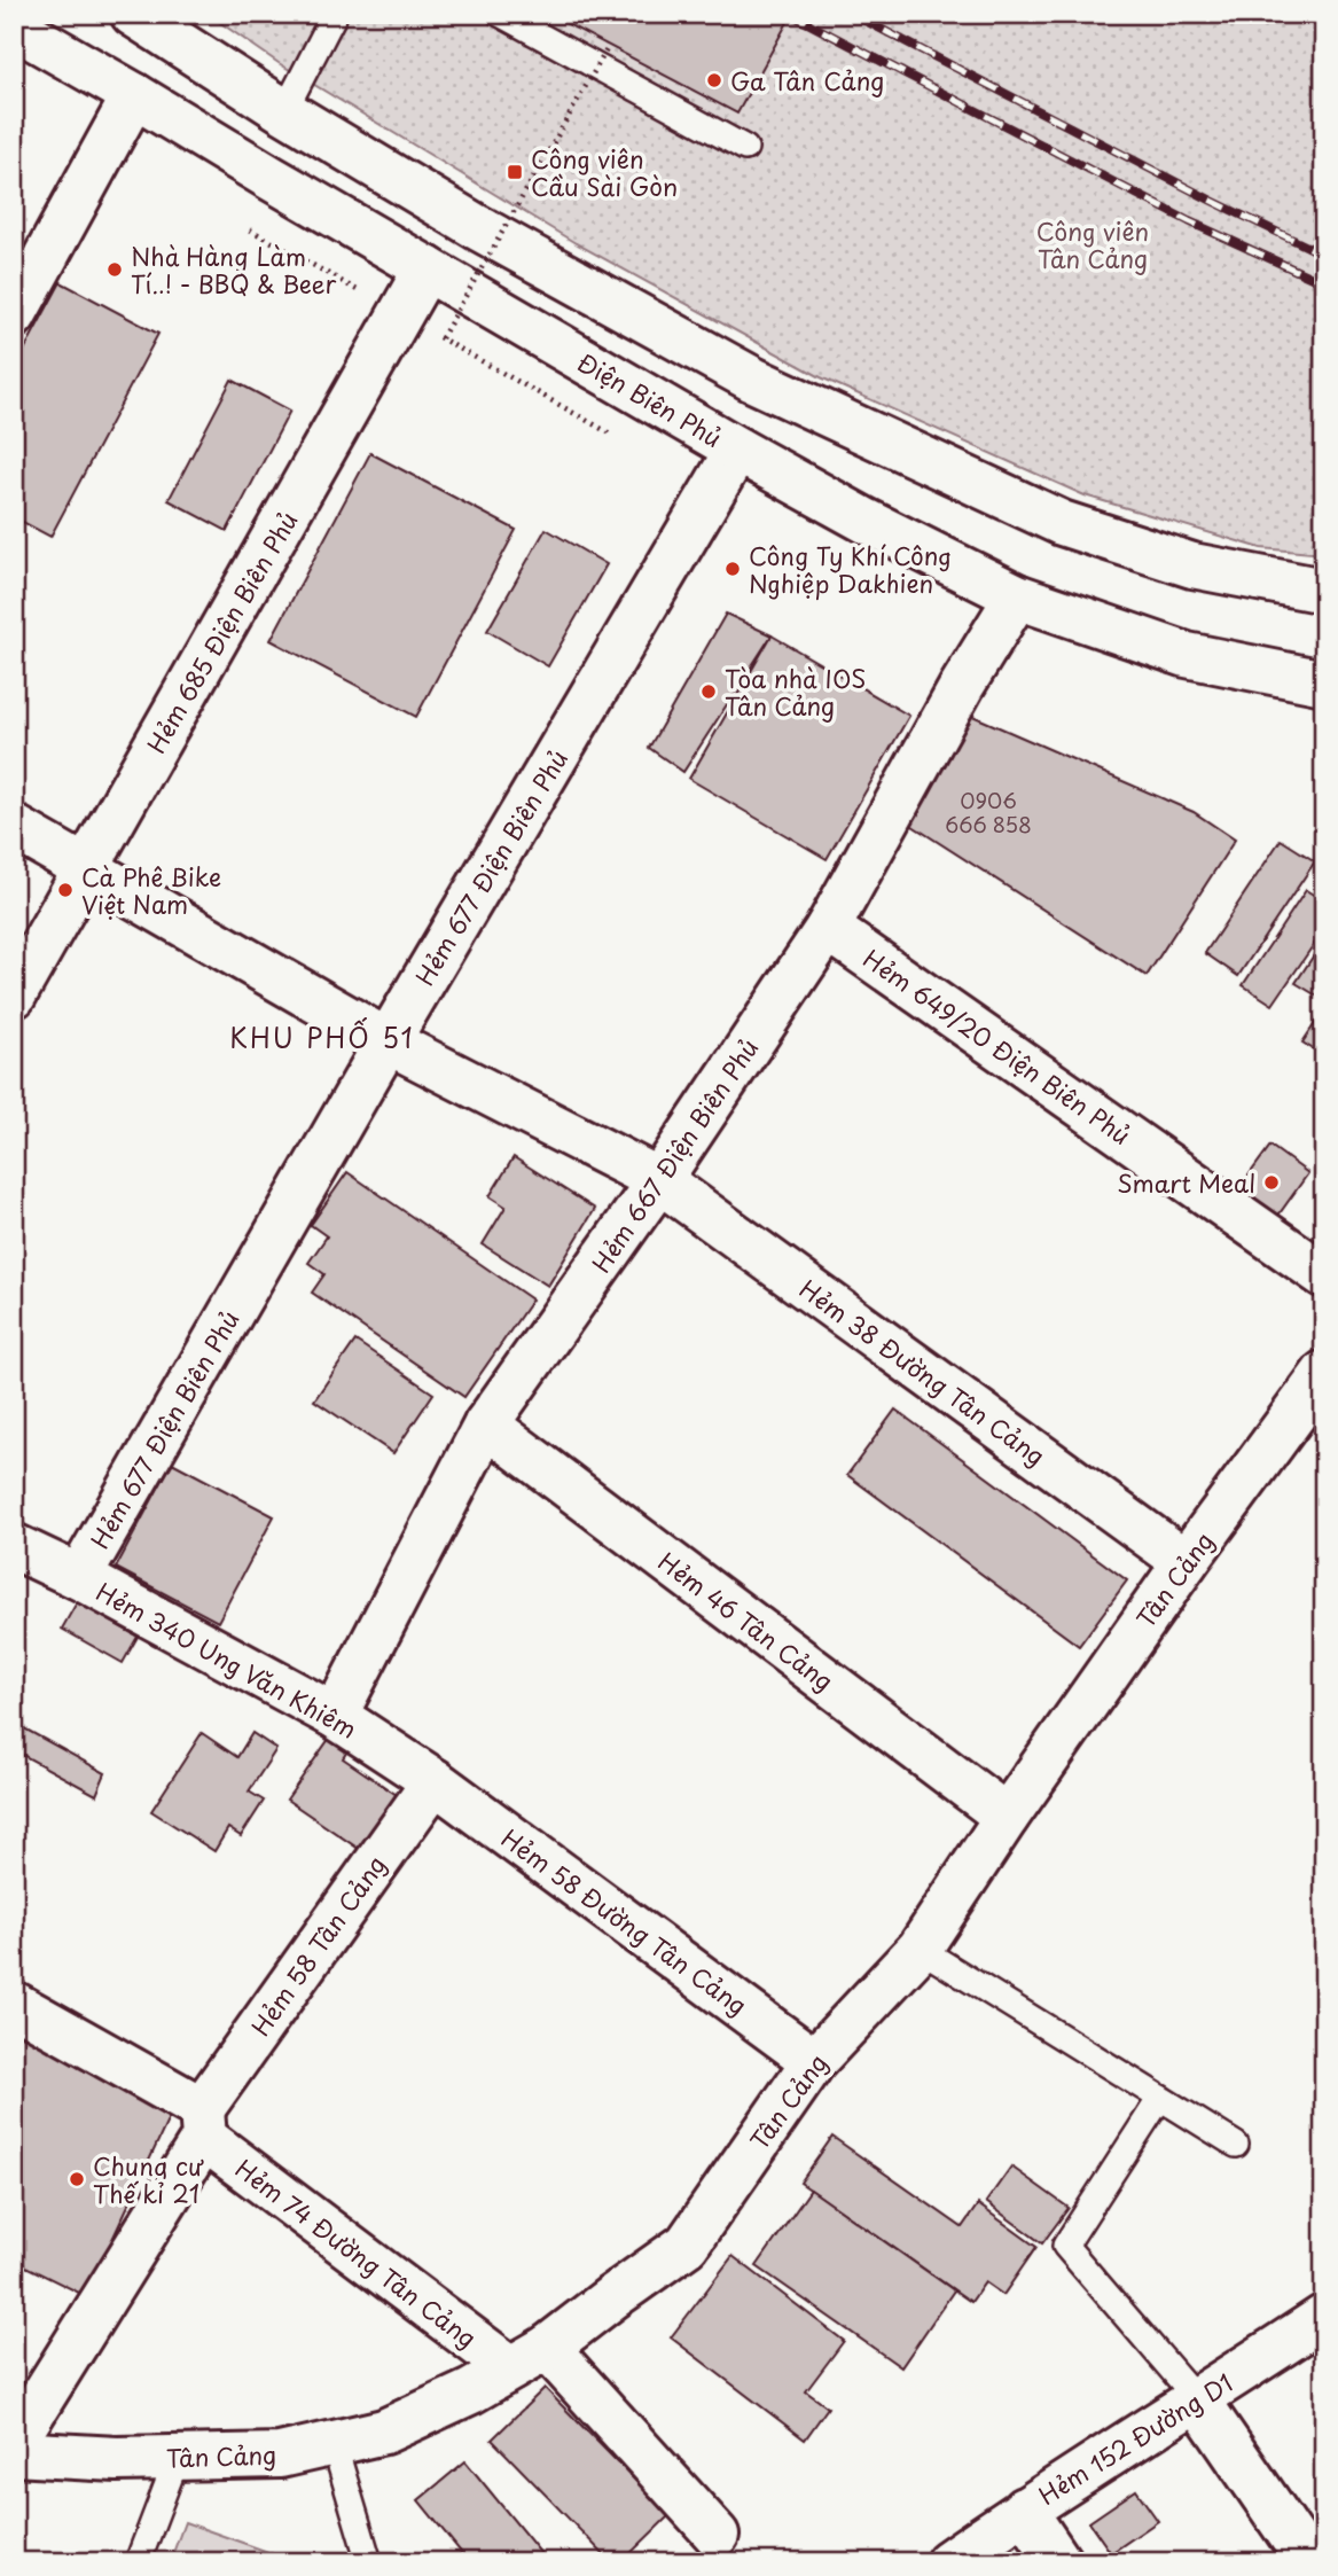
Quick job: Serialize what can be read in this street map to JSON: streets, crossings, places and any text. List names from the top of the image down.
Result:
{
  "streets": {
    "street": [
      "Điện Biên Phủ",
      "Hẻm 685 Điện Biên Phủ",
      "Hẻm 677 Điện Biên Phủ",
      "Hẻm 649/20 Điện Biên Phủ",
      "Hẻm 667 Điện Biên Phủ",
      "Hẻm 38 Đường Tân Cảng",
      "Tân Cảng",
      "Hẻm 46 Tân Cảng",
      "Hẻm 340 Ung Văn Khiêm",
      "Hẻm 58 Đường Tân Cảng",
      "Hẻm 58 Tân Cảng",
      "Hẻm 74 Đường Tân Cảng",
      "Hẻm 152 Đường D1"
    ]
  },
  "crossings": [
    ["Điện Biên Phủ", "Hẻm 685 Điện Biên Phủ"],
    ["Điện Biên Phủ", "Hẻm 677 Điện Biên Phủ"],
    ["Điện Biên Phủ", "Hẻm 667 Điện Biên Phủ"],
    ["Hẻm 685 Điện Biên Phủ", "Hẻm 38 Đường Tân Cảng"],
    ["Hẻm 677 Điện Biên Phủ", "Hẻm 38 Đường Tân Cảng"],
    ["Hẻm 677 Điện Biên Phủ", "Hẻm 340 Ung Văn Khiêm"],
    ["Hẻm 649/20 Điện Biên Phủ", "Hẻm 667 Điện Biên Phủ"],
    ["Hẻm 667 Điện Biên Phủ", "Hẻm 38 Đường Tân Cảng"],
    ["Hẻm 667 Điện Biên Phủ", "Hẻm 46 Tân Cảng"],
    ["Hẻm 667 Điện Biên Phủ", "Hẻm 340 Ung Văn Khiêm"],
    ["Hẻm 38 Đường Tân Cảng", "Tân Cảng"],
    ["Tân Cảng", "Hẻm 46 Tân Cảng"],
    ["Tân Cảng", "Hẻm 58 Đường Tân Cảng"],
    ["Tân Cảng", "Hẻm 74 Đường Tân Cảng"],
    ["Hẻm 340 Ung Văn Khiêm", "Hẻm 58 Đường Tân Cảng"],
    ["Hẻm 340 Ung Văn Khiêm", "Hẻm 58 Tân Cảng"],
    ["Hẻm 58 Đường Tân Cảng", "Hẻm 58 Tân Cảng"],
    ["Hẻm 58 Tân Cảng", "Hẻm 74 Đường Tân Cảng"]
  ],
  "districts": ["KHU PHỐ 51"],
  "parks": ["Công viên Tân Cảng"],
  "places": {
    "other": [
      "Ga Tân Cảng",
      "Nhà Hàng Làm Tí..! - BBQ & Beer",
      "Công Ty Khí Công Nghiệp Dakhien",
      "Tòa nhà IOS Tân Cảng",
      "Cà Phê Bike Việt Nam",
      "Smart Meal",
      "Chung cư Thế kỉ 21"
    ],
    "transit": ["Công viên Cầu Sài Gòn"]
  },
  "house_numbers": ["0906 666 858"]
}
